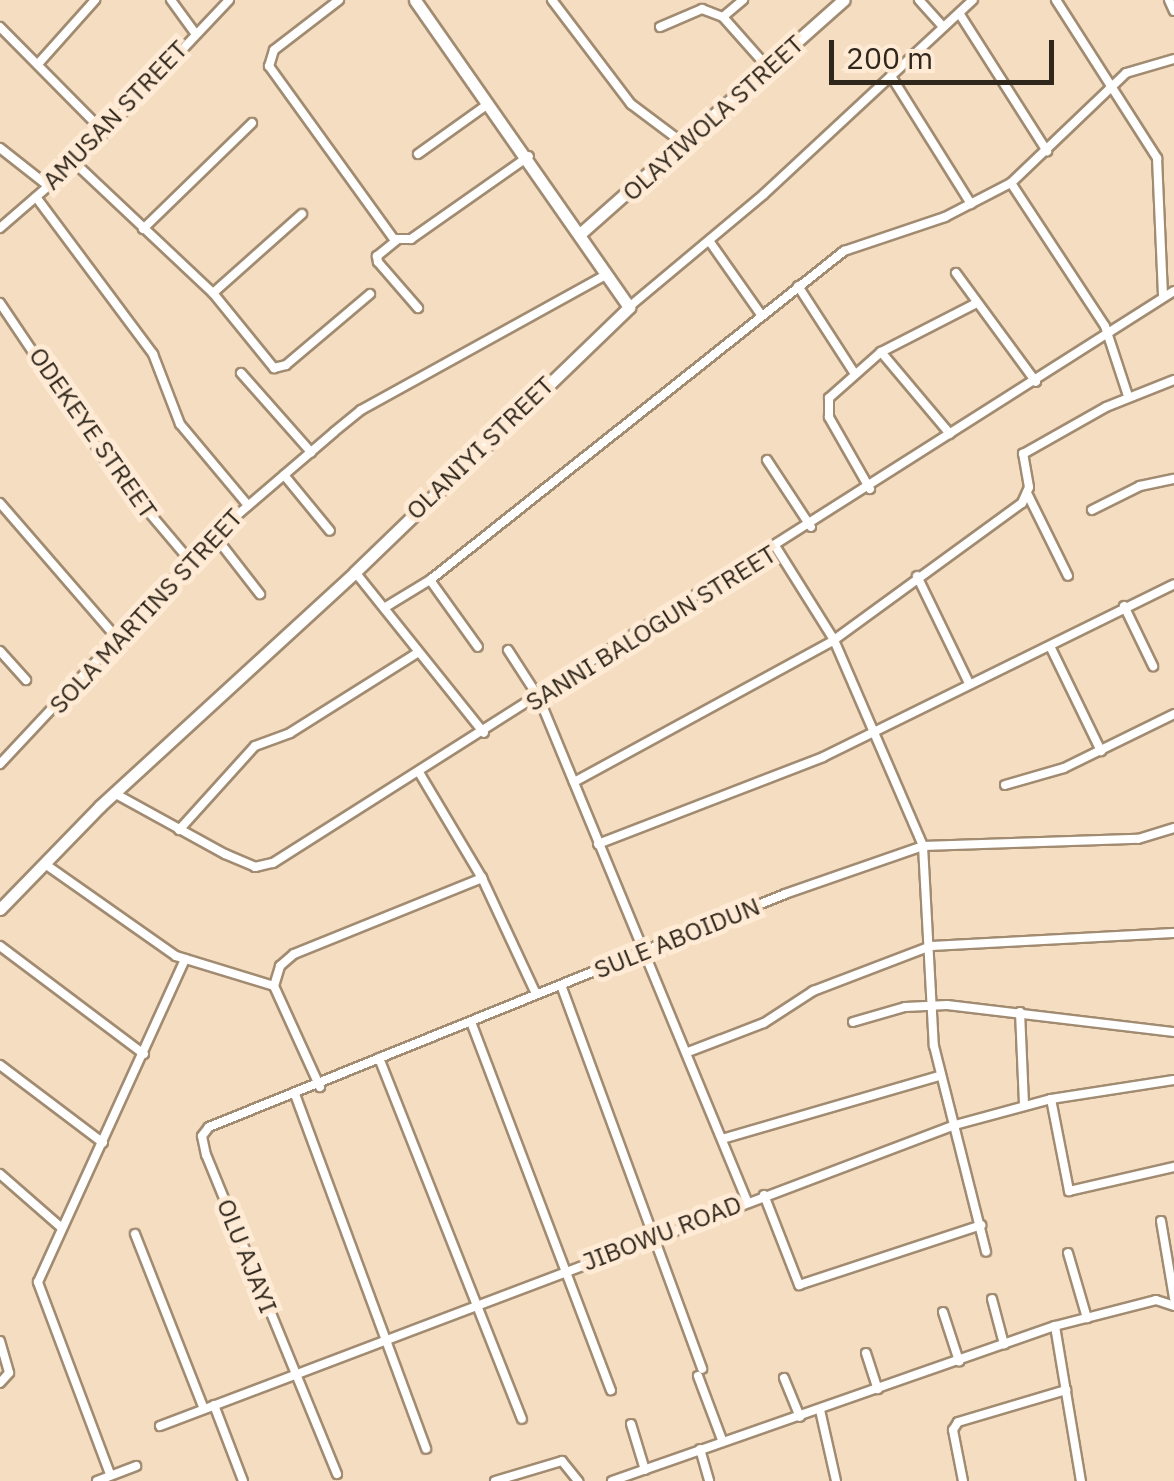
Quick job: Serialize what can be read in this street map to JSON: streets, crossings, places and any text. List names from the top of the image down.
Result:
{
  "streets": {
    "street": [
      "AMUSAN STREET",
      "OLAYIWOLA STREET",
      "ODEKEYE STREET",
      "OLANIYI STREET",
      "SOLA MARTINS STREET",
      "SANNI BALOGUN STREET",
      "SULE ABOIDUN",
      "JIBOWU ROAD",
      "OLU AJAYI"
    ]
  },
  "crossings": [
    ["ODEKEYE STREET", "SOLA MARTINS STREET"],
    ["OLANIYI STREET", "SANNI BALOGUN STREET"],
    ["SULE ABOIDUN", "OLU AJAYI"],
    ["JIBOWU ROAD", "OLU AJAYI"]
  ],
  "scale_bar": "200 m"
}
